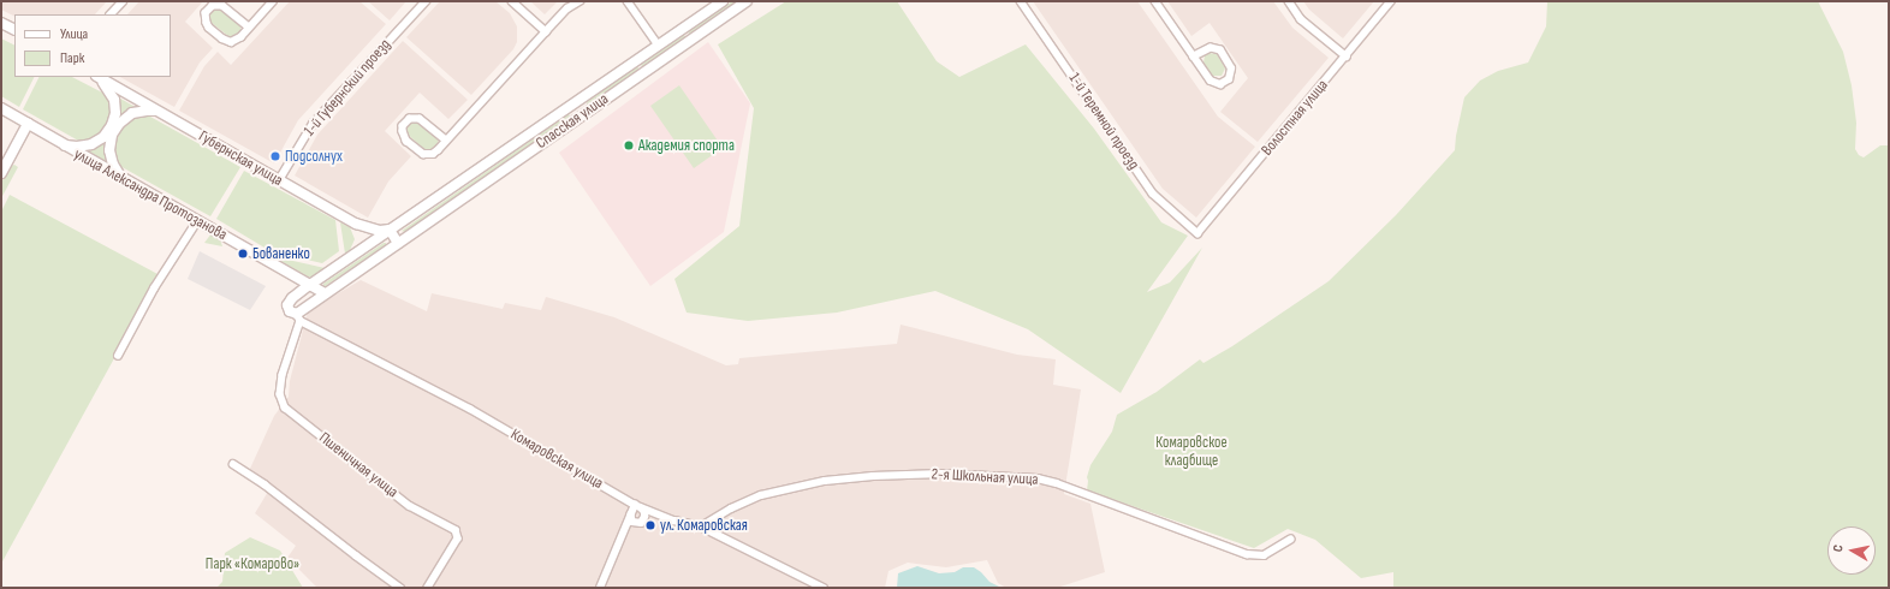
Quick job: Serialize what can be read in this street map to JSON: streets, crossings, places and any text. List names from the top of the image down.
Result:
{
  "streets": {
    "street": [
      "1-й Губернский проезд",
      "Волостная улица",
      "Спасская улица",
      "1-й Теремной проезд",
      "Губернская улица",
      "улица Александра Протозанова",
      "Комаровская улица",
      "Пшеничная улица",
      "2-я Школьная улица"
    ]
  },
  "crossings": [
    ["1-й Губернский проезд", "Губернская улица"],
    ["Волостная улица", "1-й Теремной проезд"],
    ["Спасская улица", "Губернская улица"],
    ["Спасская улица", "улица Александра Протозанова"],
    ["Спасская улица", "Комаровская улица"],
    ["Спасская улица", "Пшеничная улица"],
    ["Комаровская улица", "Пшеничная улица"],
    ["Комаровская улица", "2-я Школьная улица"]
  ],
  "parks": ["Комаровское кладбище", "Парк «Комарово»"],
  "places": [
    "Академия спорта",
    "Подсолнух",
    "Бованенко",
    "ул. Комаровская"
  ],
  "legend": ["Улица", "Парк"],
  "north": "left"
}
